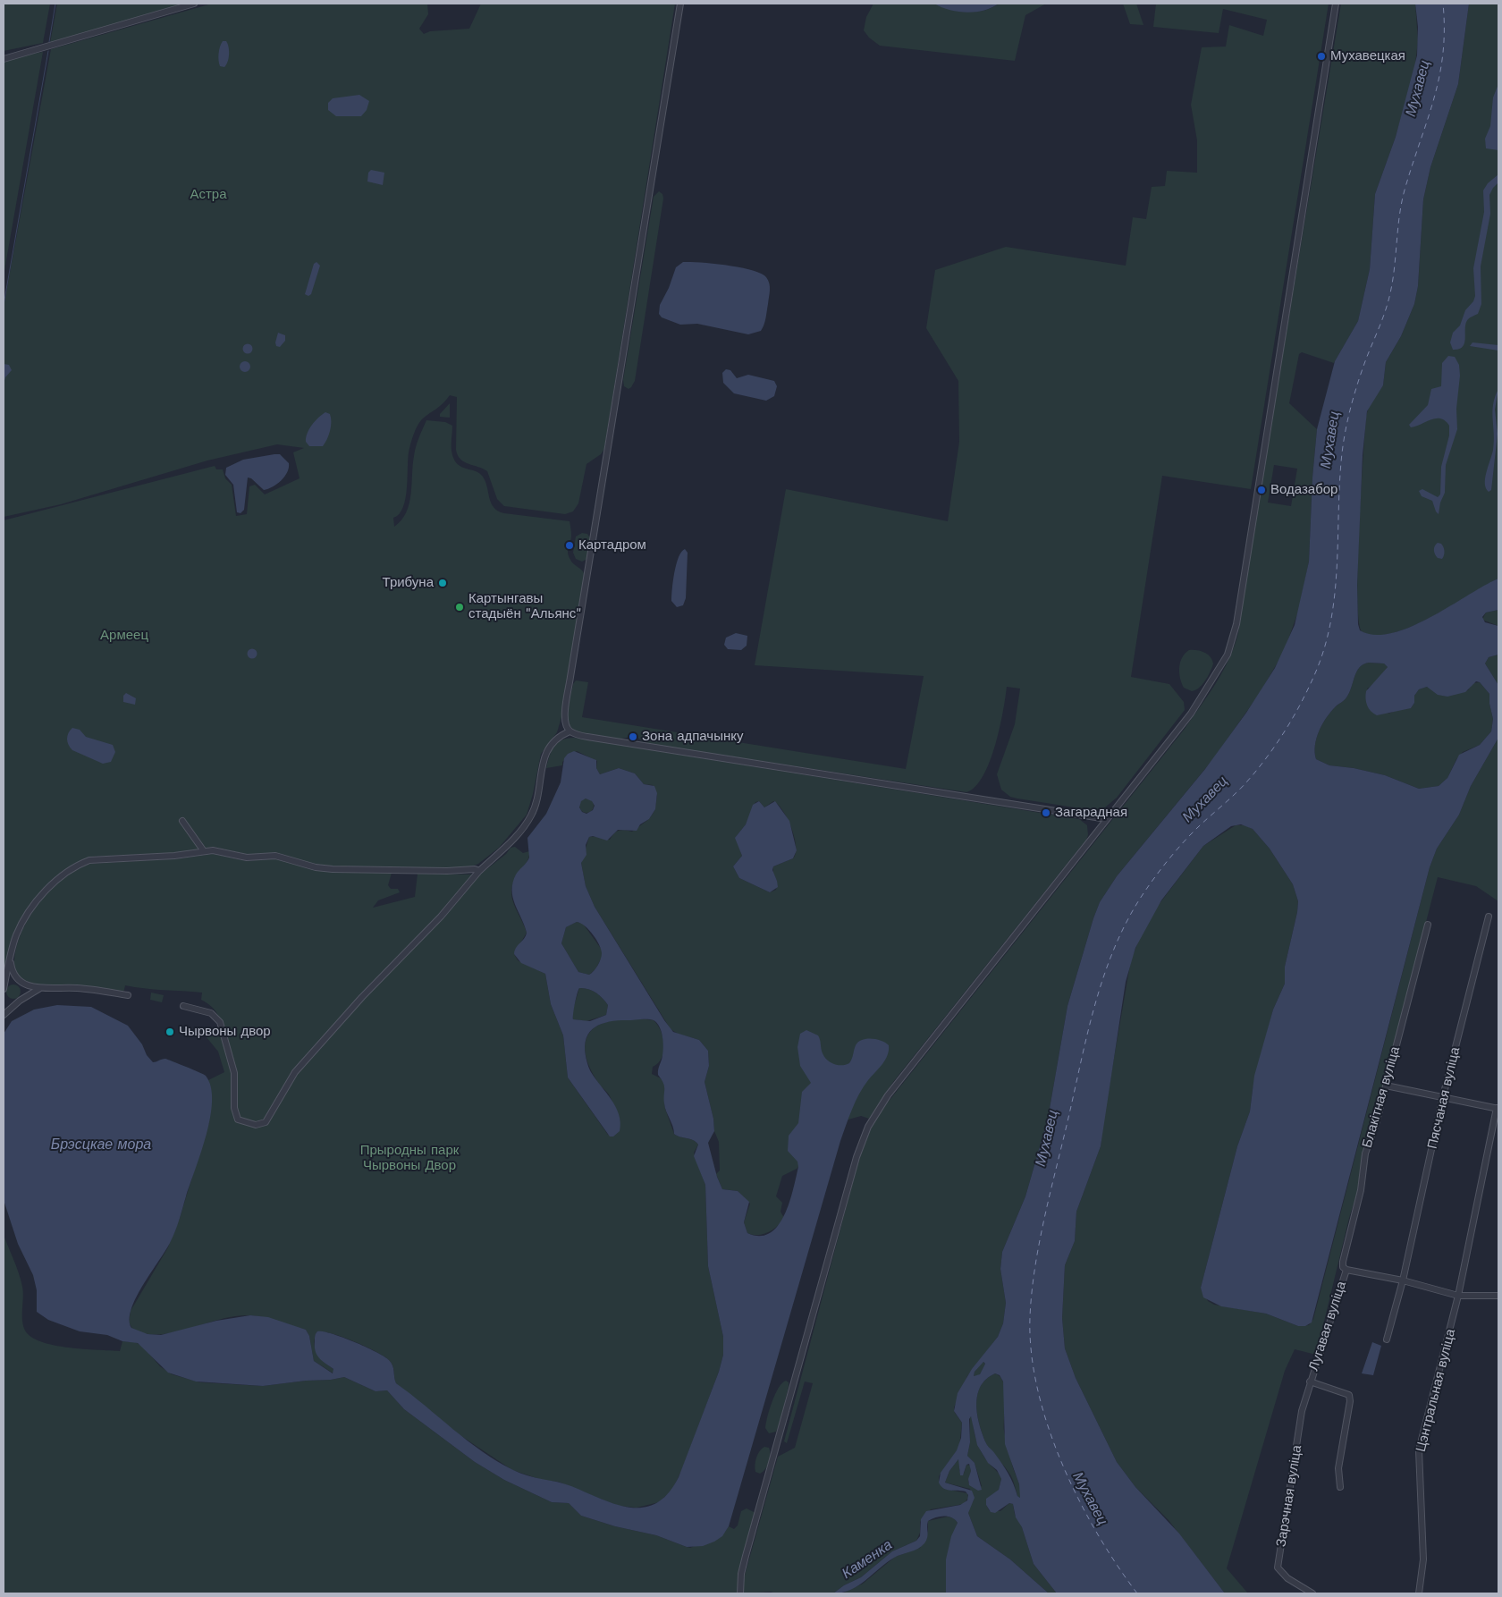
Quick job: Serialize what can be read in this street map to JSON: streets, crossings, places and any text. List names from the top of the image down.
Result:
{
  "streets": {
    "street": [
      "Блакітная вуліца",
      "Пясчаная вуліца",
      "Лугавая вуліца",
      "Цэнтральная вуліца",
      "Зарэчная вуліца"
    ]
  },
  "crossings": [
    ["Блакітная вуліца", "Лугавая вуліца"],
    ["Лугавая вуліца", "Зарэчная вуліца"]
  ],
  "water": ["Мухавец", "Брэсцкае мора", "Каменка"],
  "parks": ["Астра", "Армеец", "Прыродны парк Чырвоны Двор"],
  "places": [
    "Мухавецкая",
    "Водазабор",
    "Картадром",
    "Трибуна",
    "Картынгавы стадыён \"Альянс\"",
    "Зона адпачынку",
    "Загарадная",
    "Чырвоны двор"
  ]
}
